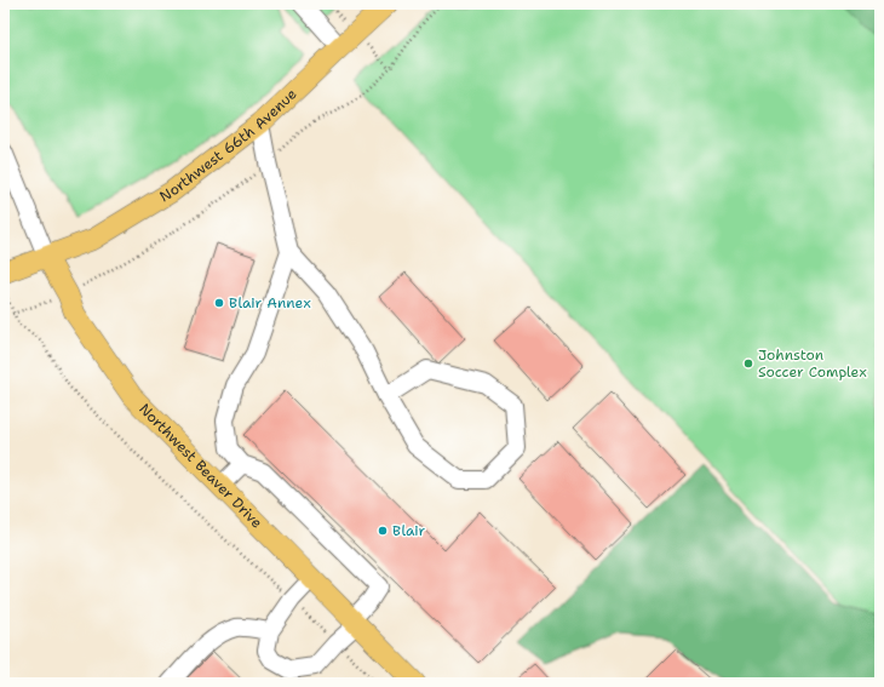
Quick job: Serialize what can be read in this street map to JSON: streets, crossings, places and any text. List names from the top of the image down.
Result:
{
  "streets": {
    "main road": ["Northwest 66th Avenue", "Northwest Beaver Drive"]
  },
  "crossings": [
    ["Northwest 66th Avenue", "Northwest Beaver Drive"]
  ],
  "places": ["Blair Annex", "Johnston Soccer Complex", "Blair"]
}
